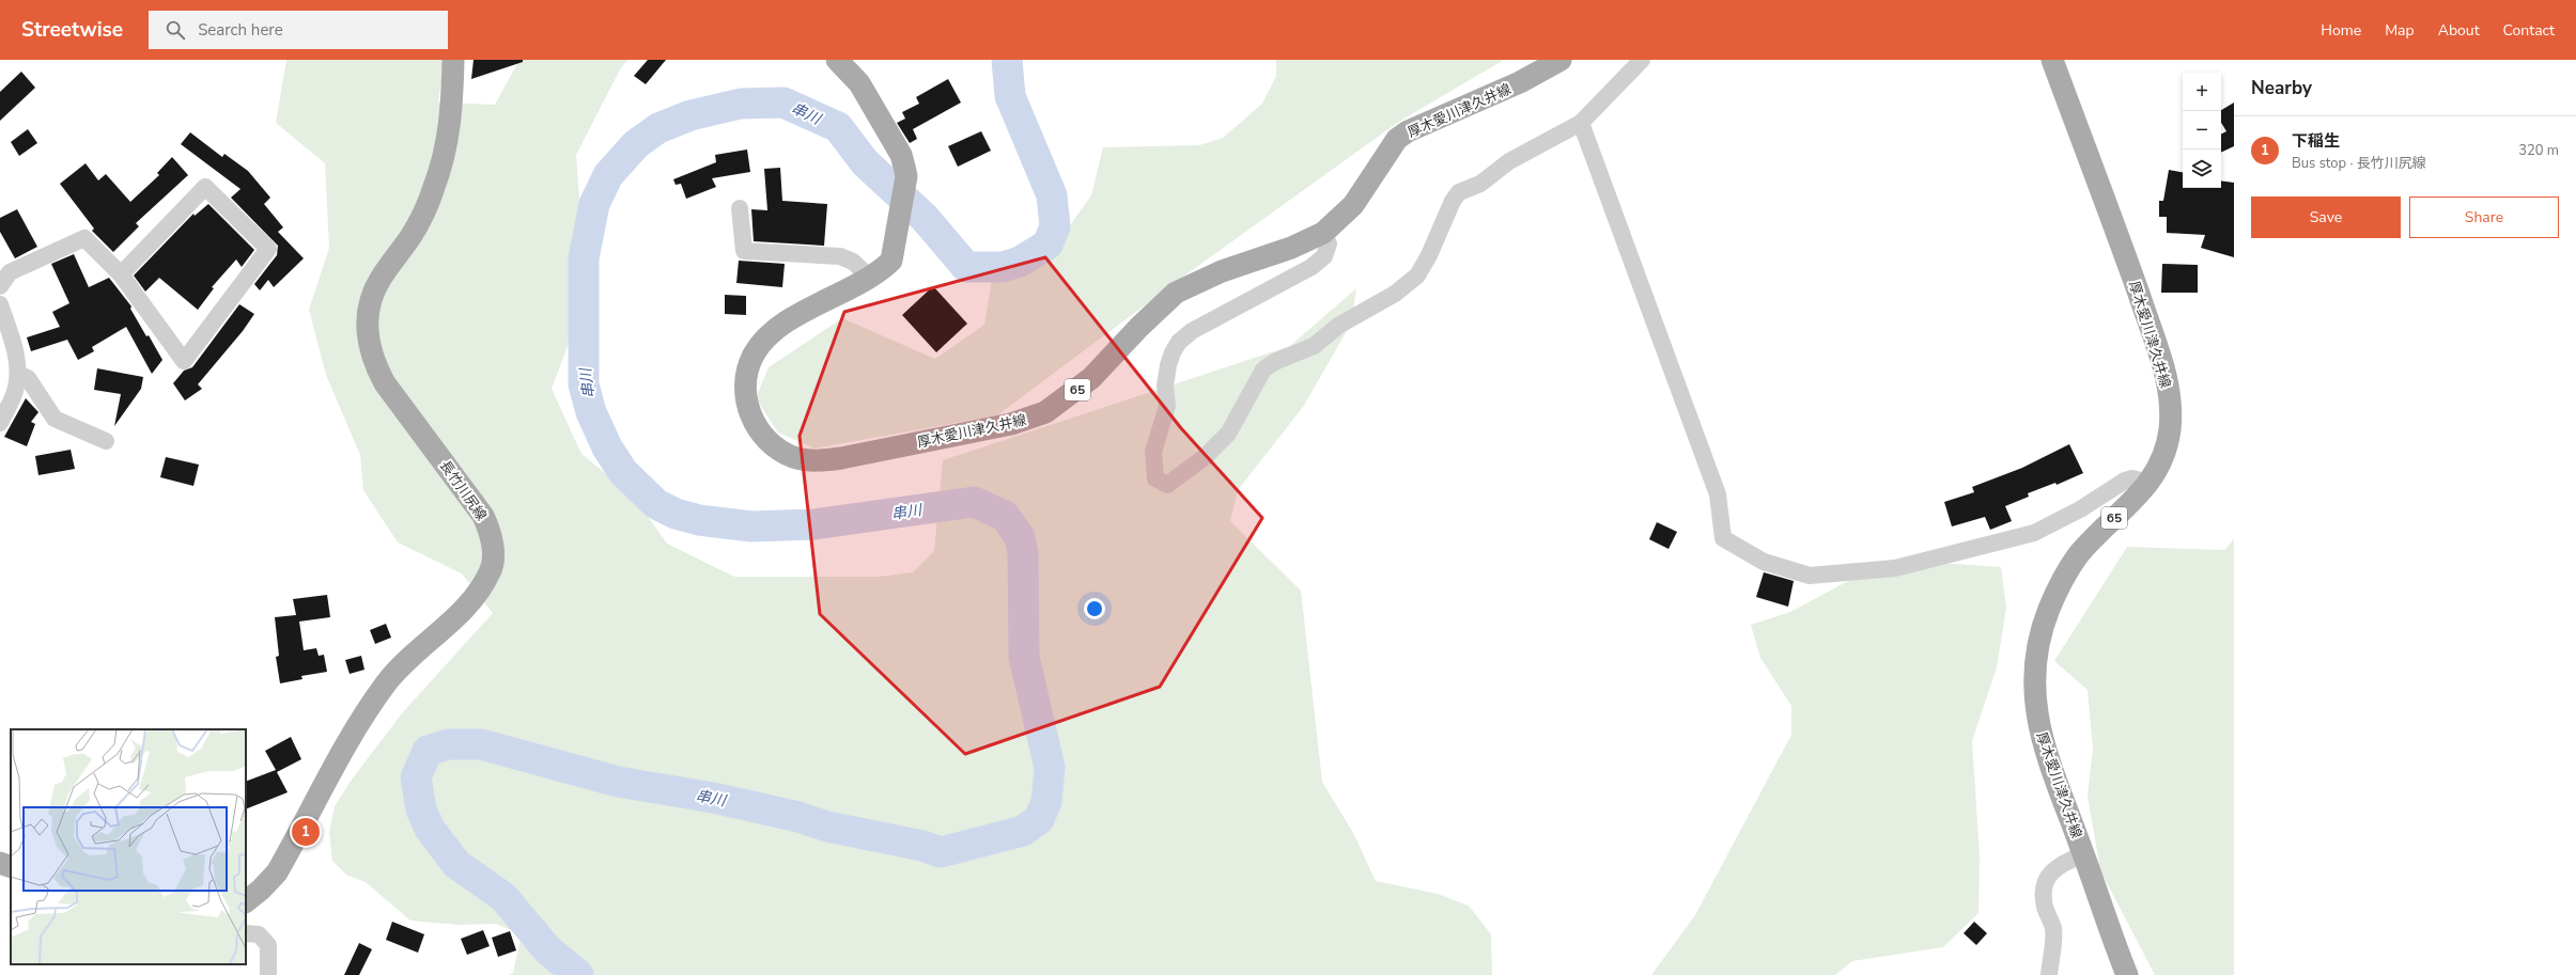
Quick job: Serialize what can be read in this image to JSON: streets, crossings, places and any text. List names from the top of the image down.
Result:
{
  "streets": {
    "main road": ["厚木愛川津久井線", "65", "長竹川尻線"]
  },
  "water": ["串川"],
  "page": {
    "header": "Streetwise",
    "search": "Search here",
    "nav": [
      "Home",
      "Map",
      "About",
      "Contact"
    ],
    "heading": "Nearby",
    "map_buttons": ["+", "−"],
    "list": [
      {
        "mark": "1",
        "name": "下稲生",
        "note": "Bus stop · 長竹川尻線",
        "value": "320 m"
      }
    ],
    "buttons": ["Save", "Share"],
    "pins": "1"
  }
}
